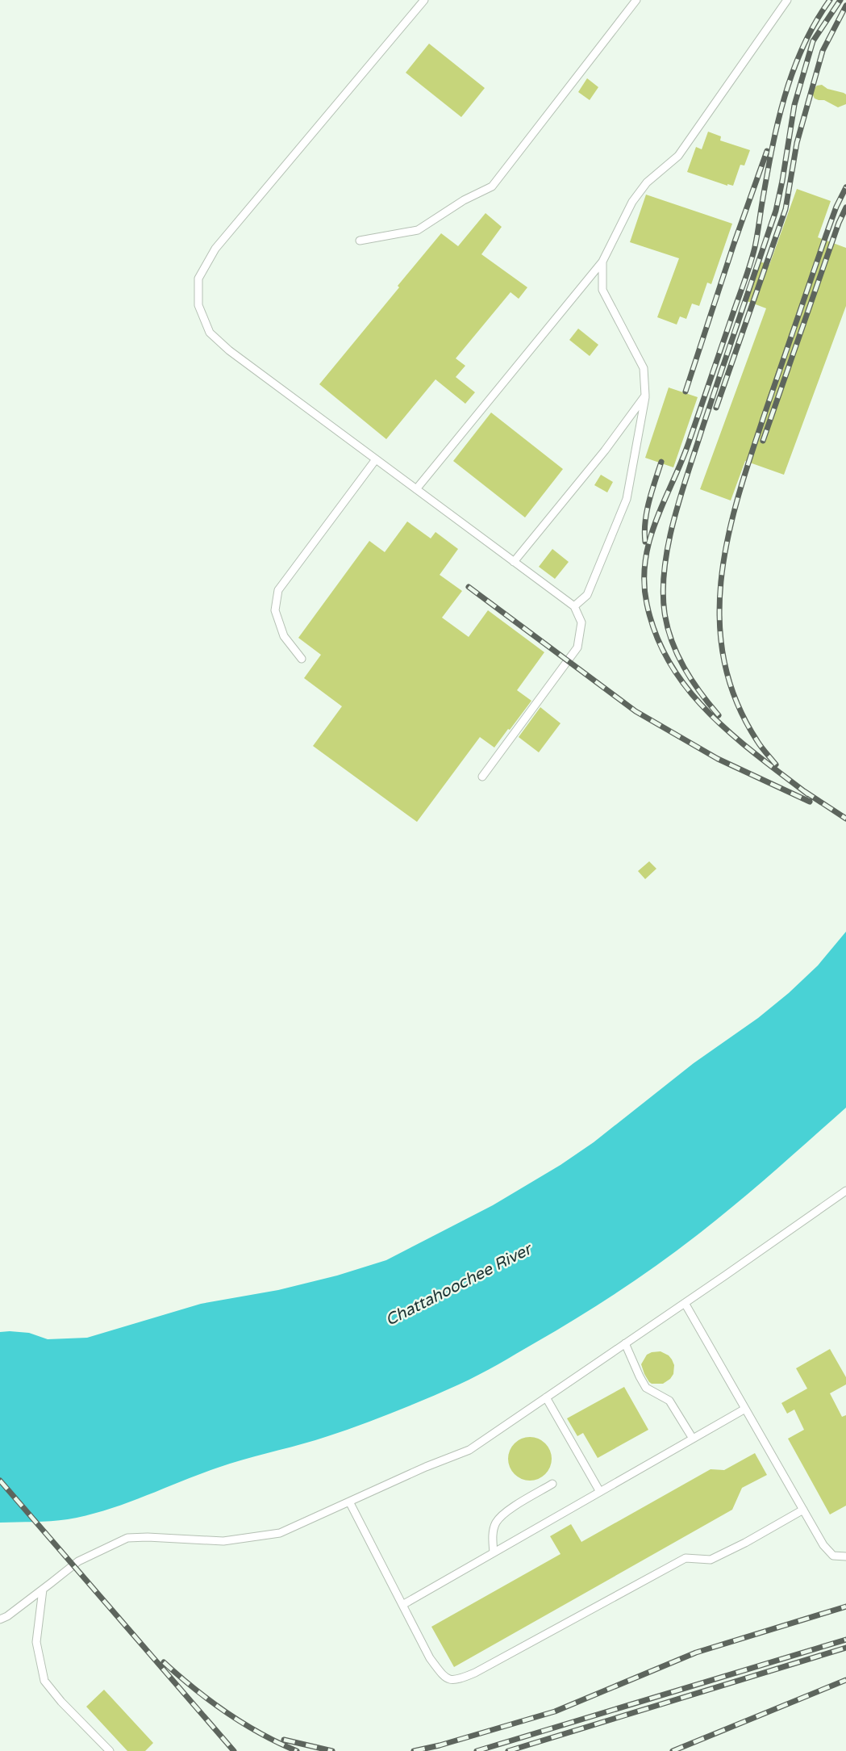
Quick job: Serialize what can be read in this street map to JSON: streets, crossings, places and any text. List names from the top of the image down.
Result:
{
  "water": ["Chattahoochee River"]
}
